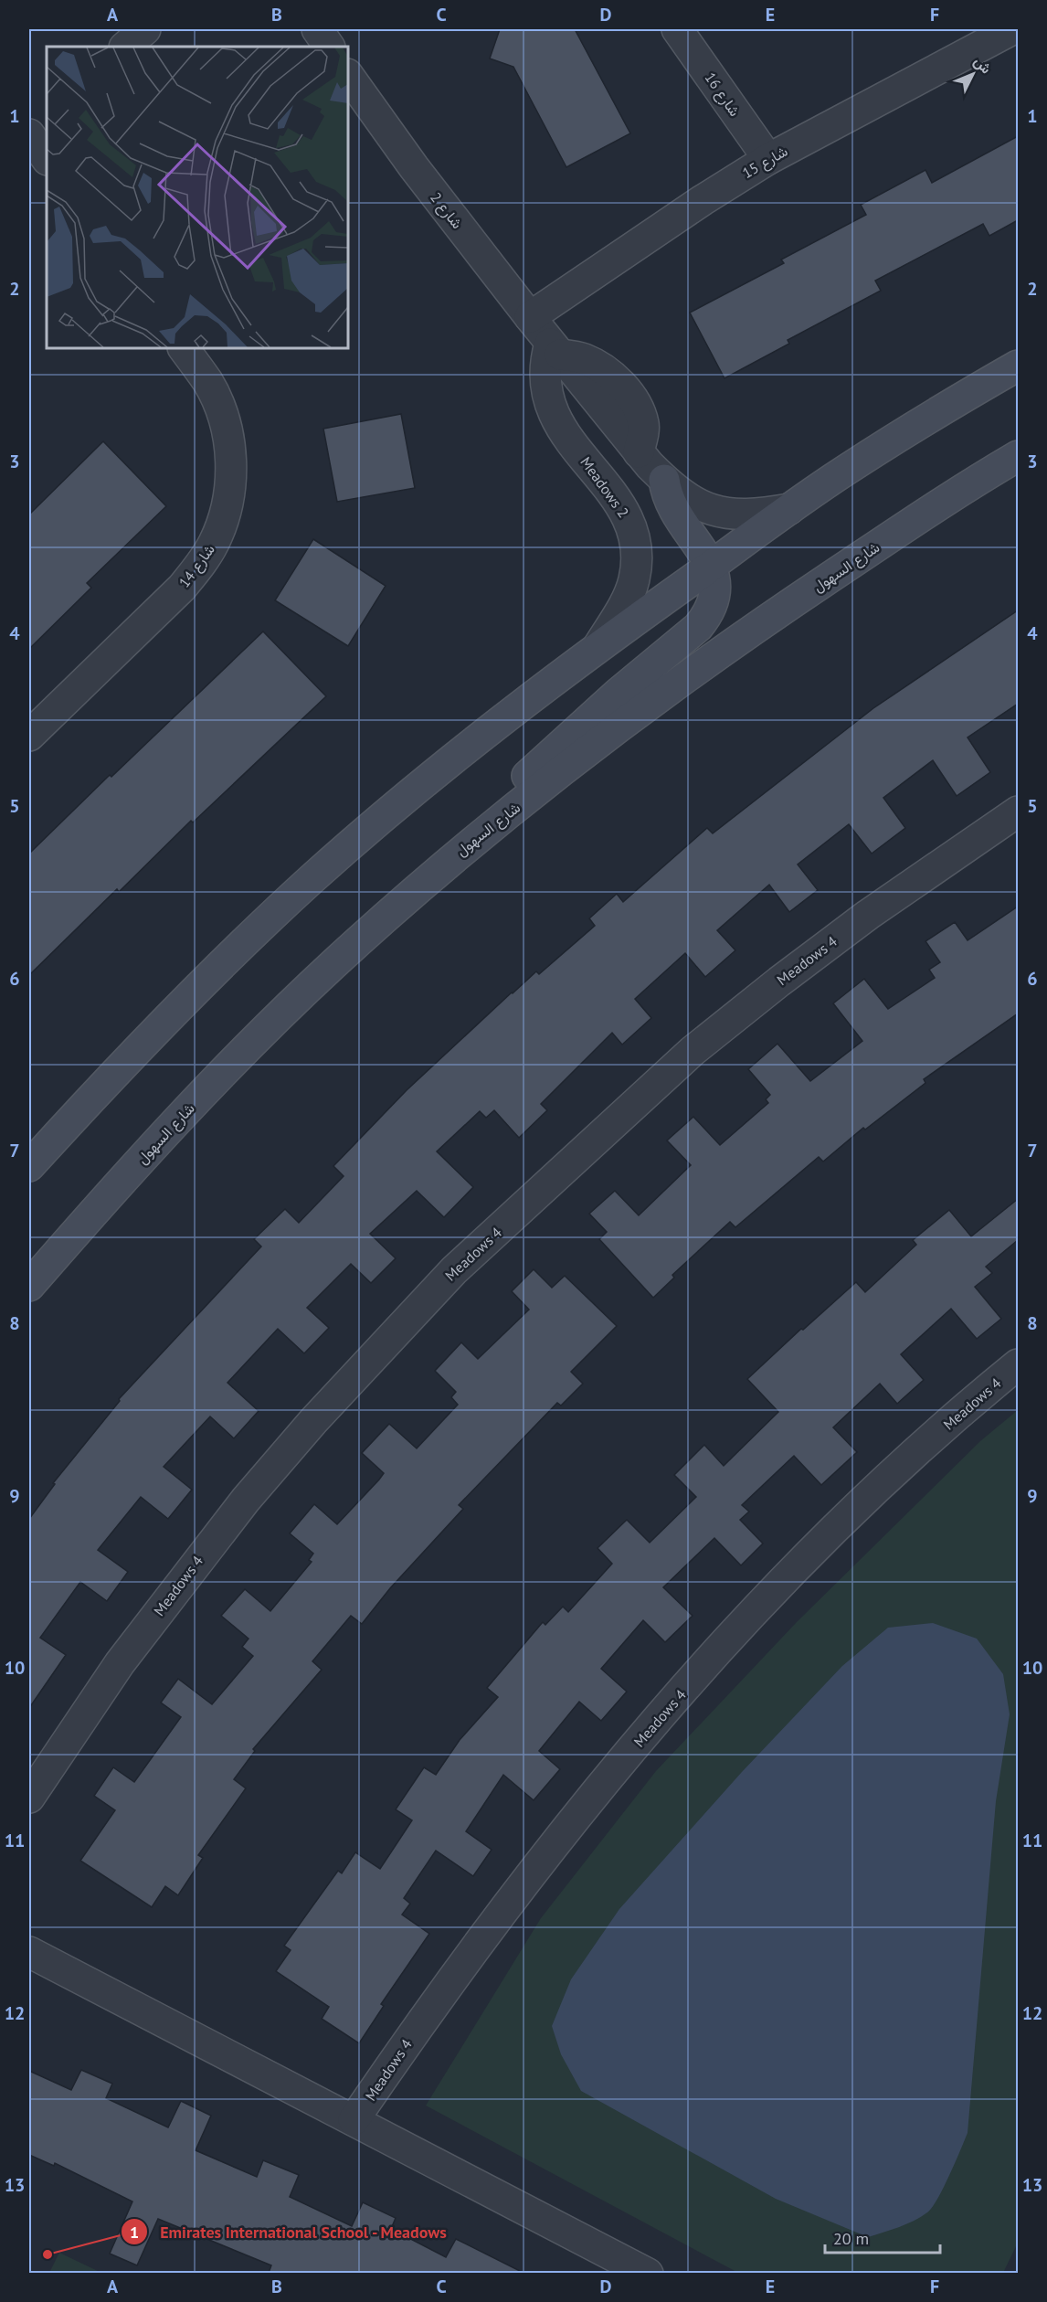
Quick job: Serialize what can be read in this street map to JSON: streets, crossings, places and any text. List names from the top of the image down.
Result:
{
  "streets": {
    "main road": ["شارع السهول"],
    "street": [
      "شارع 16",
      "شارع 15",
      "شارع 2",
      "Meadows 2",
      "شارع 14",
      "Meadows 4"
    ]
  },
  "crossings": [
    ["شارع 16", "شارع 15"],
    ["شارع 15", "شارع 2"],
    ["شارع 2", "Meadows 2"]
  ],
  "places": ["Emirates International School - Meadows"],
  "scale_bar": "20 m",
  "north": "top right",
  "grid": {
    "columns": [
      "A",
      "B",
      "C",
      "D",
      "E",
      "F"
    ],
    "rows": [
      "1",
      "2",
      "3",
      "4",
      "5",
      "6",
      "7",
      "8",
      "9",
      "10",
      "11",
      "12",
      "13"
    ]
  }
}
